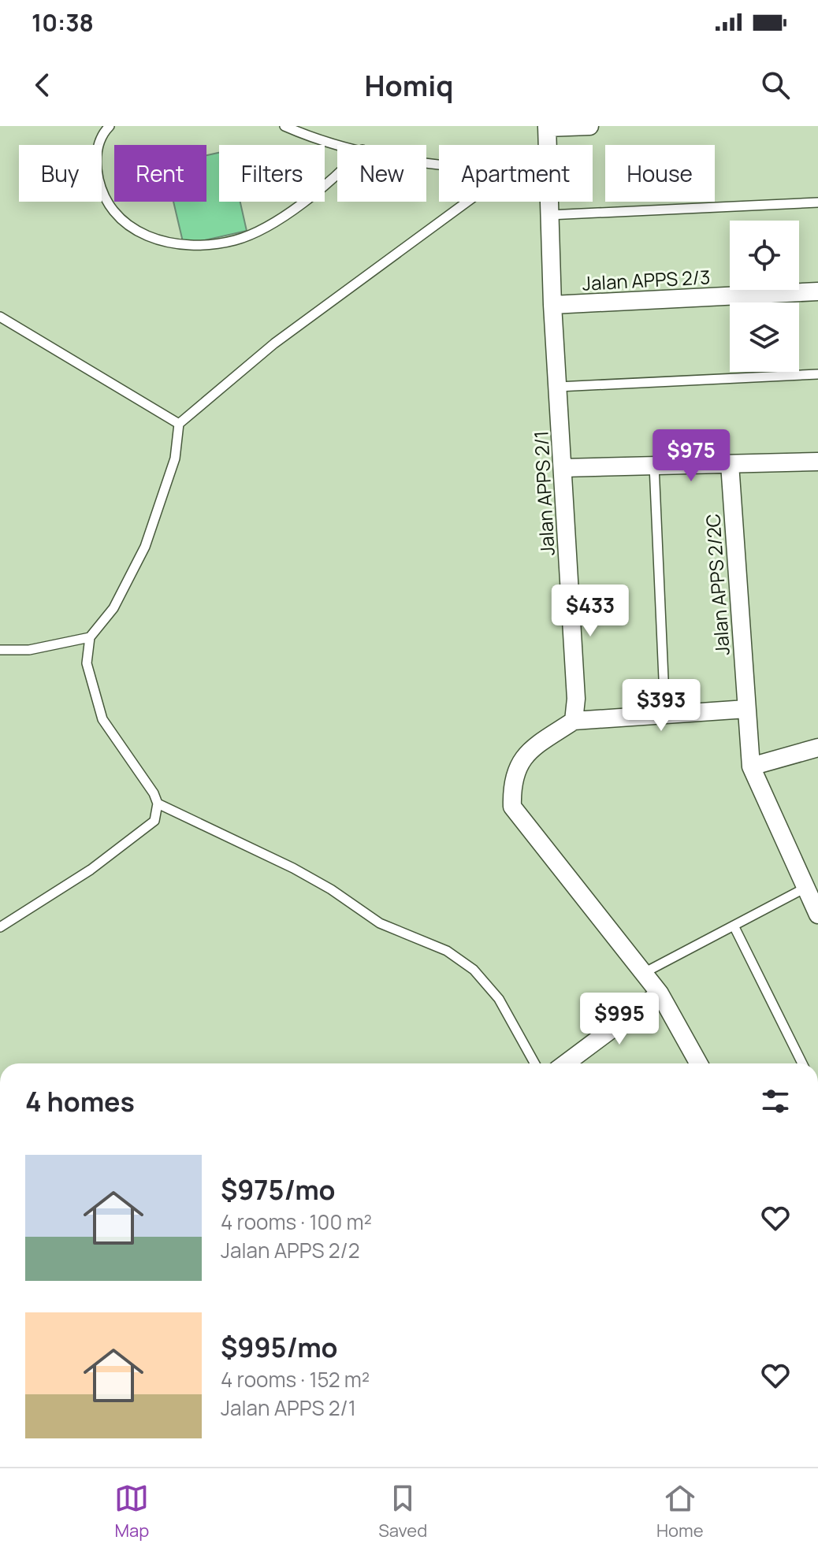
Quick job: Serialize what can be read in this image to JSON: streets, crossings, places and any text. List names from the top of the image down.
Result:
{
  "streets": {
    "street": ["Jalan APPS 2/3", "Jalan APPS 2/1", "Jalan APPS 2/2C"]
  },
  "crossings": [
    ["Jalan APPS 2/3", "Jalan APPS 2/1"]
  ],
  "page": {
    "status": "10:38",
    "header": "Homiq",
    "chip": [
      "Buy",
      "Rent",
      "Filters",
      "New",
      "Apartment",
      "House"
    ],
    "price": [
      "$975",
      "$433",
      "$393",
      "$995"
    ],
    "heading": "4 homes",
    "list": [
      {
        "name": "$975/mo",
        "note": "4 rooms · 100 m² · Jalan APPS 2/2"
      },
      {
        "name": "$995/mo",
        "note": "4 rooms · 152 m² · Jalan APPS 2/1"
      }
    ],
    "tabs": ["Map", "Saved", "Home"]
  }
}
